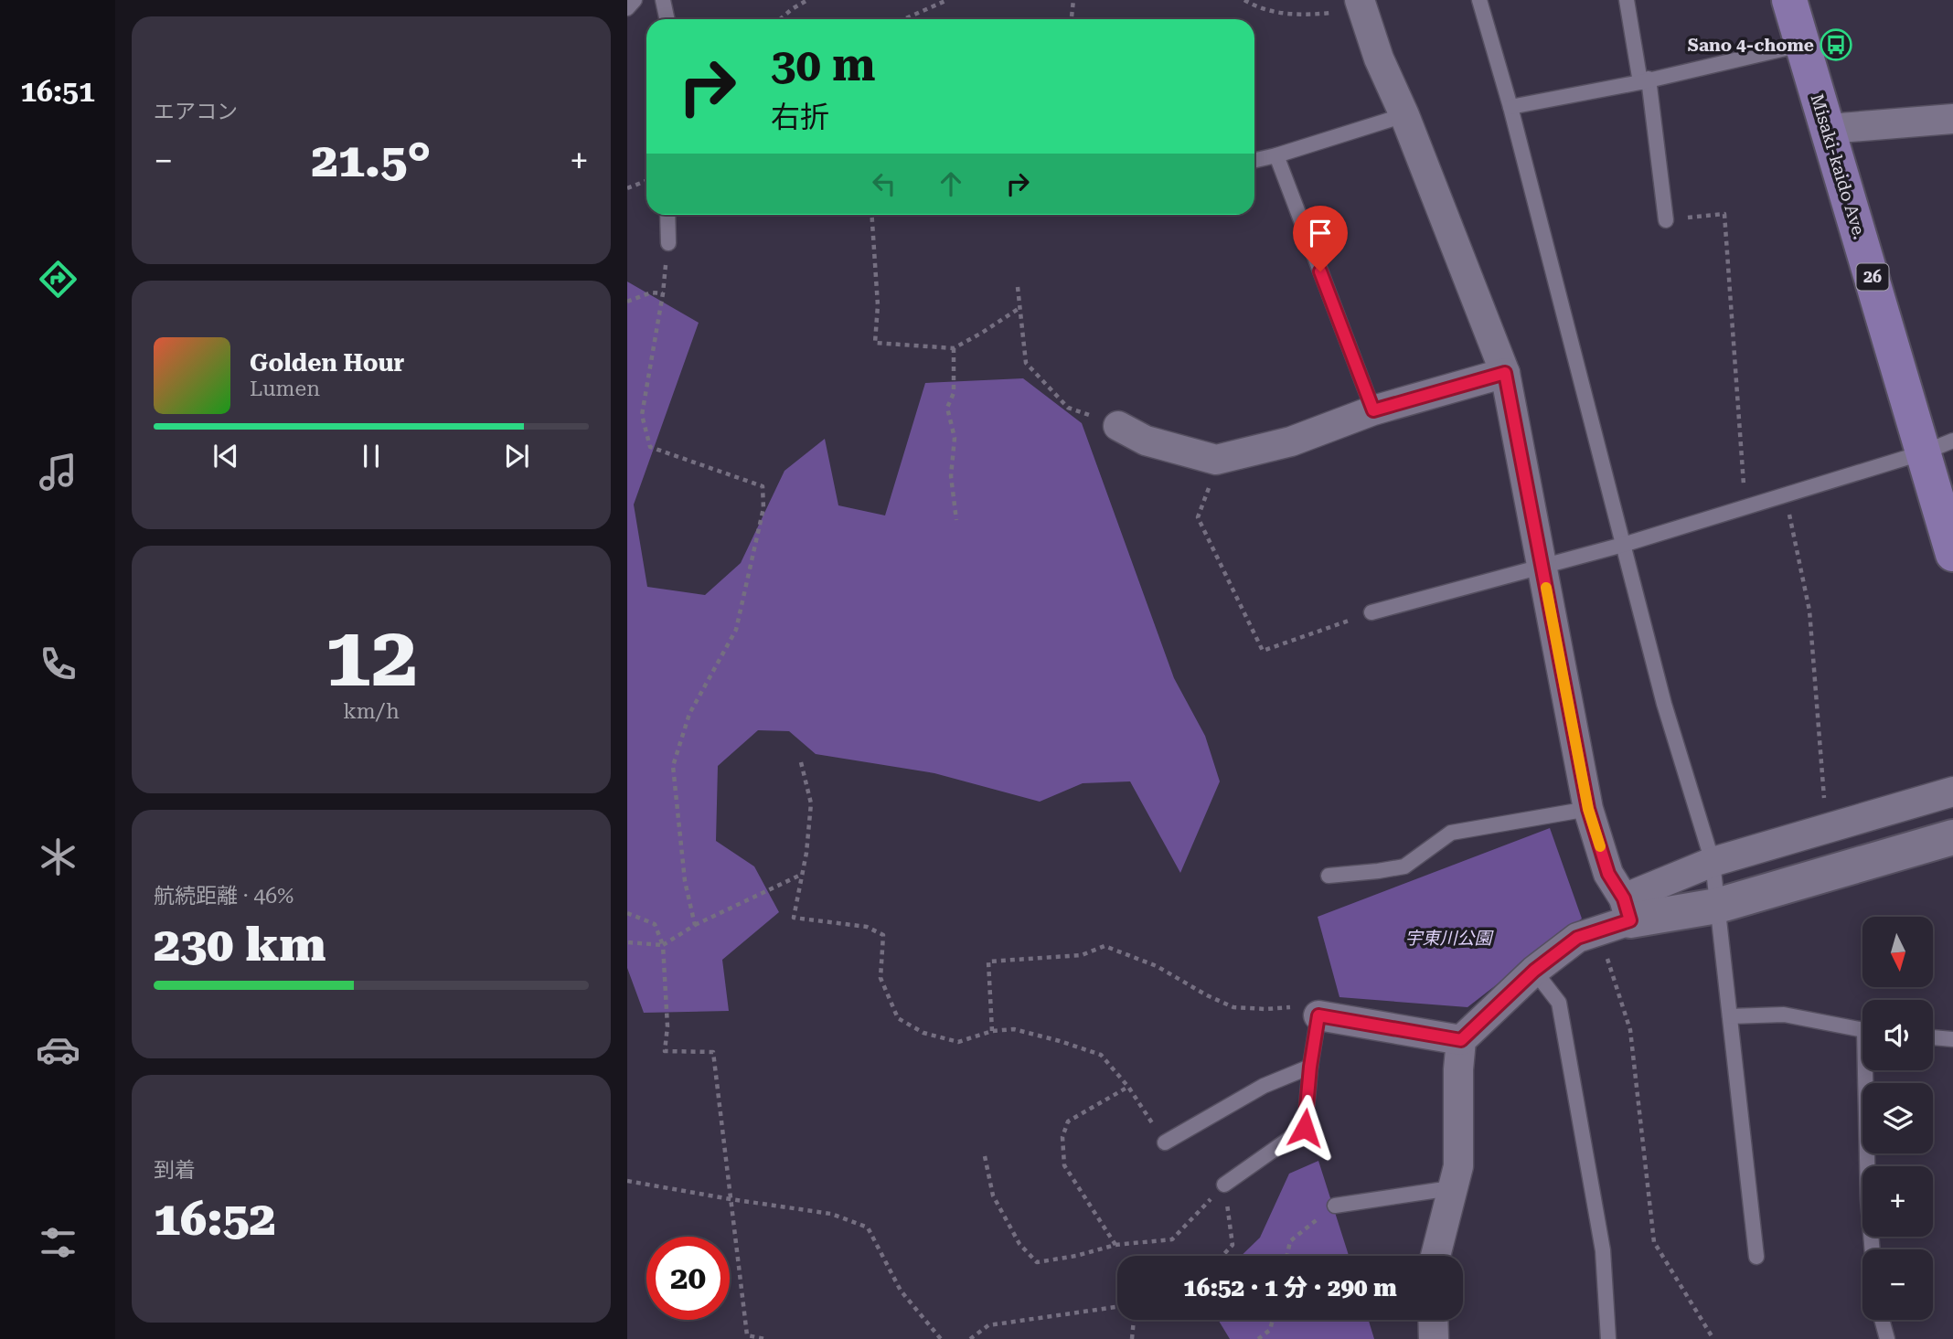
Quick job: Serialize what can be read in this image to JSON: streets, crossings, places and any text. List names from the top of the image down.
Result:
{
  "streets": {
    "main road": ["Misaki-kaido Ave.", "26"]
  },
  "parks": ["宇東川公園"],
  "places": {
    "bus stop": ["Sano 4-chome"]
  },
  "north": "bottom",
  "page": {
    "tabs": "16:51",
    "tile": [
      "エアコン",
      ["12", "km/h"],
      ["航続距離 · 46%", "230 km"],
      ["到着", "16:52"]
    ],
    "turn": ["30 m", "右折"],
    "heat": ["−", "21.5°", "+"],
    "song": ["Golden Hour", "Lumen"],
    "map_buttons": ["+", "−"],
    "limit": "20",
    "trip": "16:52 · 1 分 · 290 m"
  }
}
